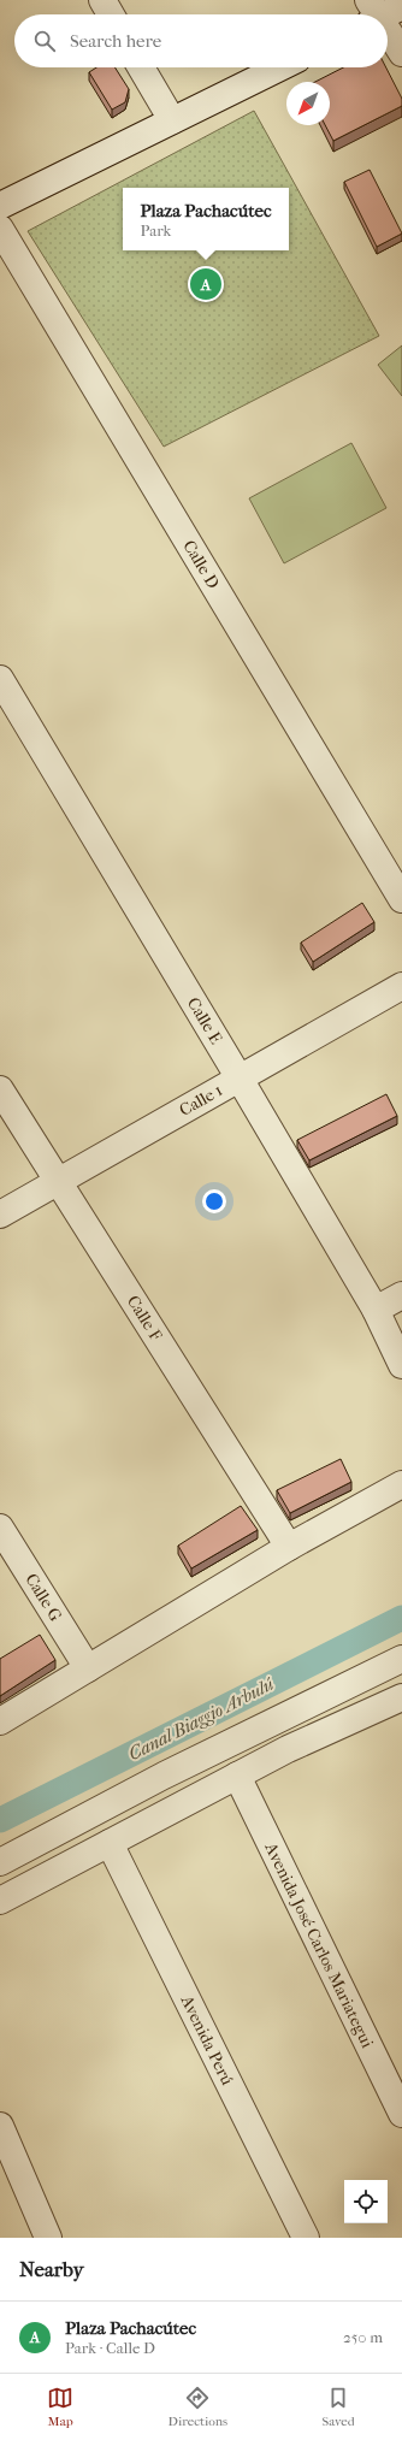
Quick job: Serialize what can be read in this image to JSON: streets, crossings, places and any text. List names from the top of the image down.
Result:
{
  "streets": {
    "street": [
      "Calle D",
      "Calle E",
      "Calle 1",
      "Calle F",
      "Calle G",
      "Avenida José Carlos Mariategui",
      "Avenida Perú"
    ]
  },
  "crossings": [
    ["Calle E", "Calle 1"],
    ["Calle 1", "Calle F"]
  ],
  "water": ["Canal Biaggio Arbulú"],
  "north": "bottom left",
  "page": {
    "search": "Search here",
    "popup": ["Plaza Pachacútec", "Park"],
    "pins": "A",
    "heading": "Nearby",
    "list": [
      {
        "mark": "A",
        "name": "Plaza Pachacútec",
        "note": "Park · Calle D",
        "value": "250 m"
      }
    ],
    "nav": ["Map", "Directions", "Saved"]
  }
}
